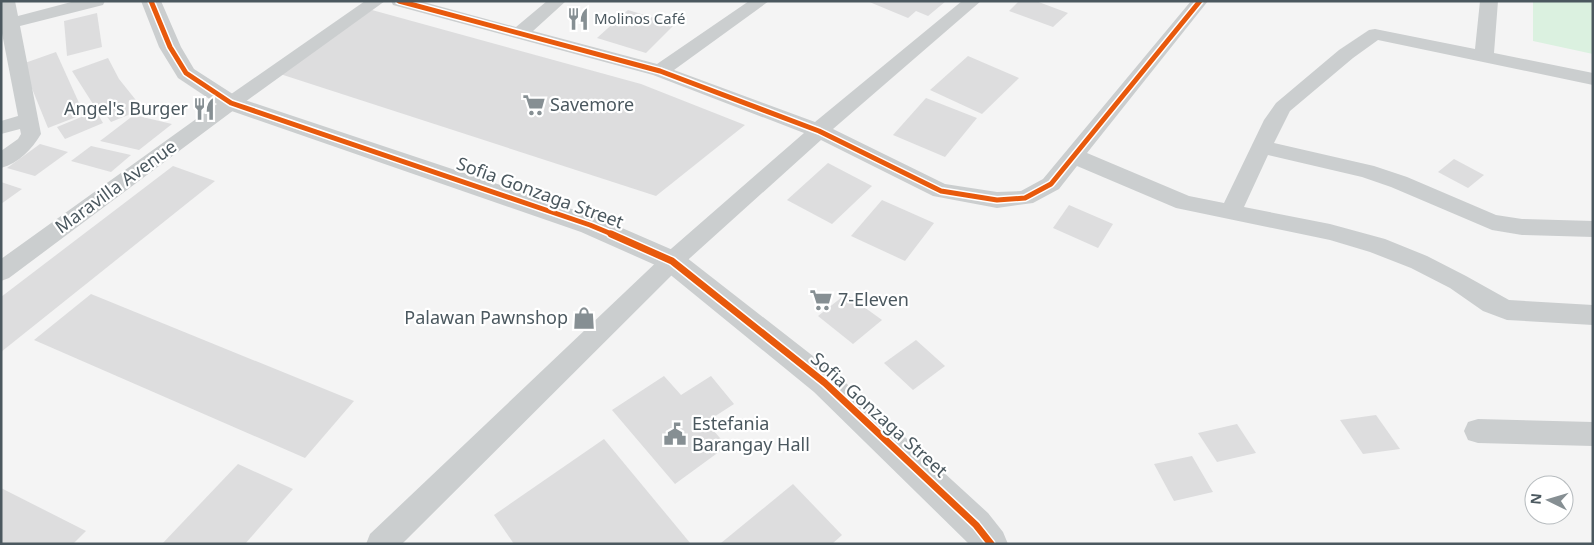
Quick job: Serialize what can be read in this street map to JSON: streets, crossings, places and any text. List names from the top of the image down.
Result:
{
  "streets": {
    "street": ["Maravilla Avenue", "Sofia Gonzaga Street"]
  },
  "crossings": [
    ["Maravilla Avenue", "Sofia Gonzaga Street"]
  ],
  "places": {
    "restaurant": ["Molinos Café", "Angel's Burger"],
    "supermarket": ["Savemore", "7-Eleven"],
    "shop": ["Palawan Pawnshop"],
    "public building": ["Estefania Barangay Hall"]
  },
  "north": "left"
}
